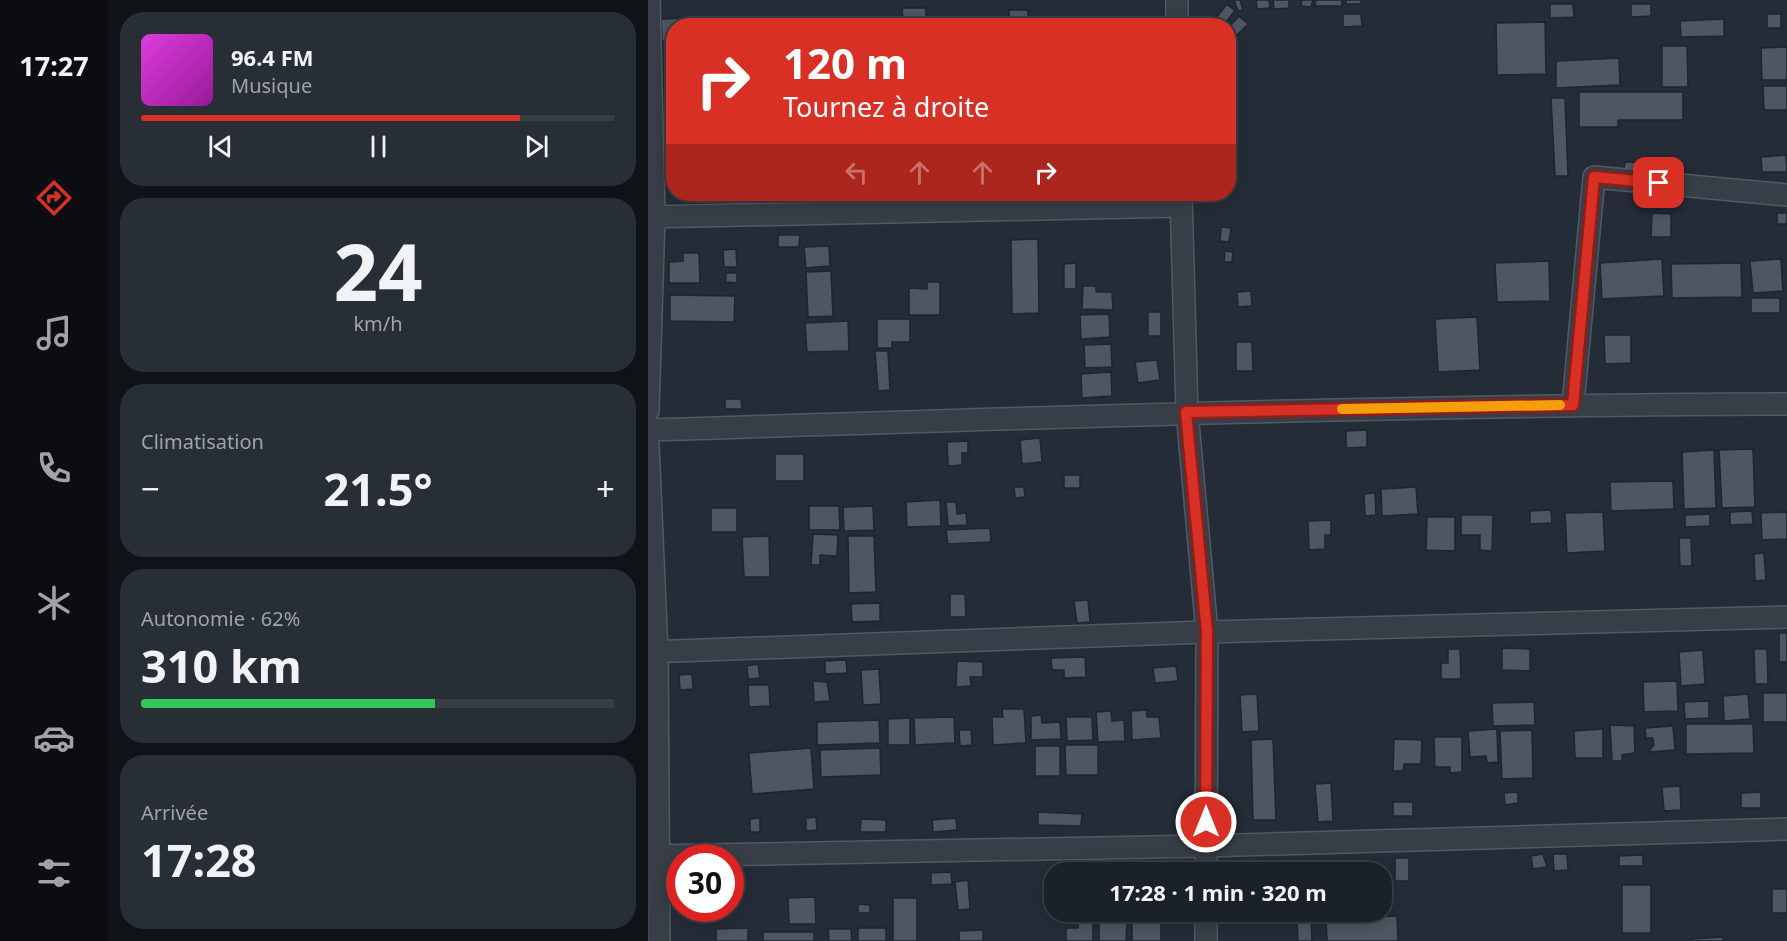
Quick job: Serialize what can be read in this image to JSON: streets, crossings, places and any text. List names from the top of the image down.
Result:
{
  "page": {
    "tabs": "17:27",
    "turn": ["120 m", "Tournez à droite"],
    "song": ["96.4 FM", "Musique"],
    "tile": [
      ["24", "km/h"],
      "Climatisation",
      ["Autonomie · 62%", "310 km"],
      ["Arrivée", "17:28"]
    ],
    "heat": ["−", "21.5°", "+"],
    "limit": "30",
    "trip": "17:28 · 1 min · 320 m"
  }
}
